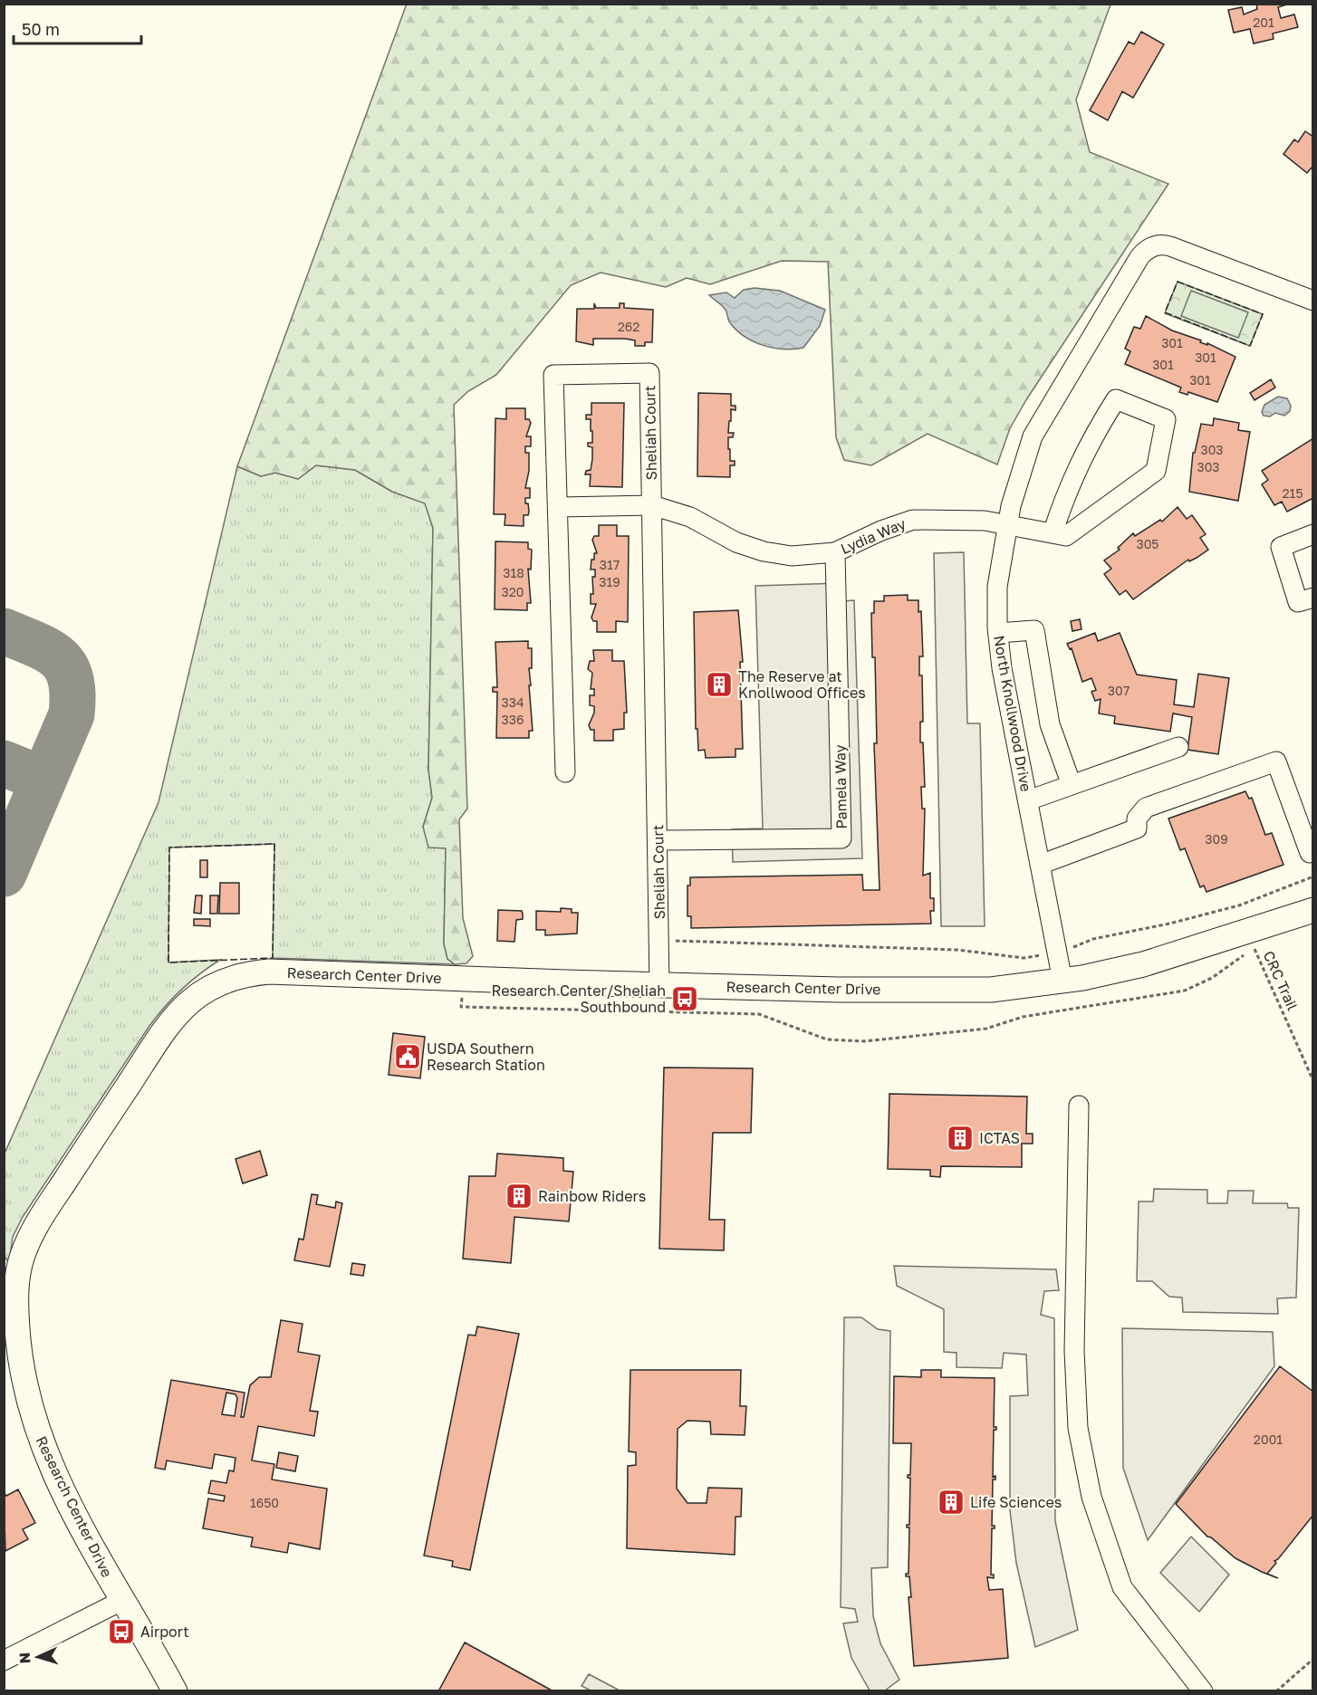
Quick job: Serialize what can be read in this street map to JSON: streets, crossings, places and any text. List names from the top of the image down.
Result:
{
  "streets": {
    "main road": ["Research Center Drive"],
    "street": [
      "Sheliah Court",
      "Lydia Way",
      "North Knollwood Drive",
      "Pamela Way"
    ],
    "path": ["CRC Trail"]
  },
  "crossings": [
    ["Sheliah Court", "Lydia Way"],
    ["Sheliah Court", "Pamela Way"],
    ["Sheliah Court", "Research Center Drive"],
    ["Lydia Way", "North Knollwood Drive"],
    ["Lydia Way", "Pamela Way"],
    ["North Knollwood Drive", "Research Center Drive"]
  ],
  "places": {
    "building": [
      "The Reserve at Knollwood Offices",
      "ICTAS",
      "Rainbow Riders",
      "Life Sciences"
    ],
    "bus stop": ["Research Center/Sheliah Southbound", "Airport"],
    "public building": ["USDA Southern Research Station"]
  },
  "house_numbers": [
    "201",
    "262",
    "301",
    "301",
    "301",
    "301",
    "303",
    "303",
    "215",
    "305",
    "317",
    "318",
    "319",
    "320",
    "307",
    "334",
    "336",
    "309",
    "2001",
    "1650"
  ],
  "scale_bar": "50 m",
  "north": "left"
}
